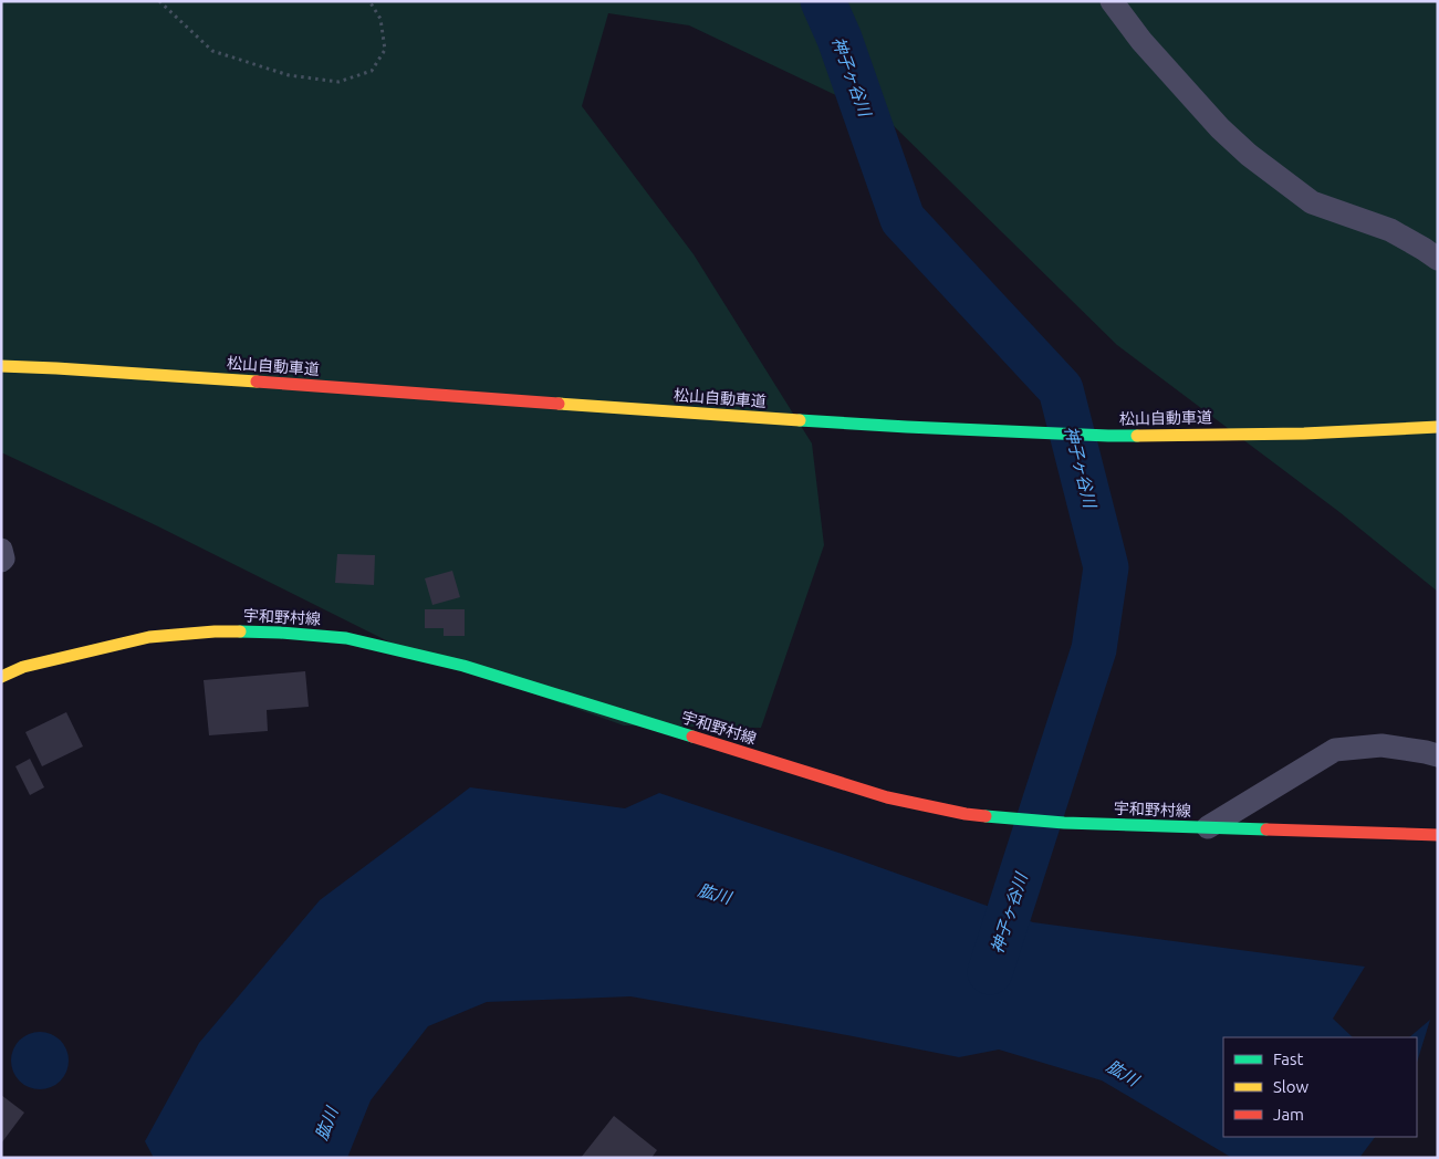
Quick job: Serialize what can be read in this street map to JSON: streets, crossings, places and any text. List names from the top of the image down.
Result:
{
  "streets": {
    "main road": ["松山自動車道", "宇和野村線"]
  },
  "water": ["神子ヶ谷川", "肱川"],
  "legend": ["Fast", "Slow", "Jam"]
}
